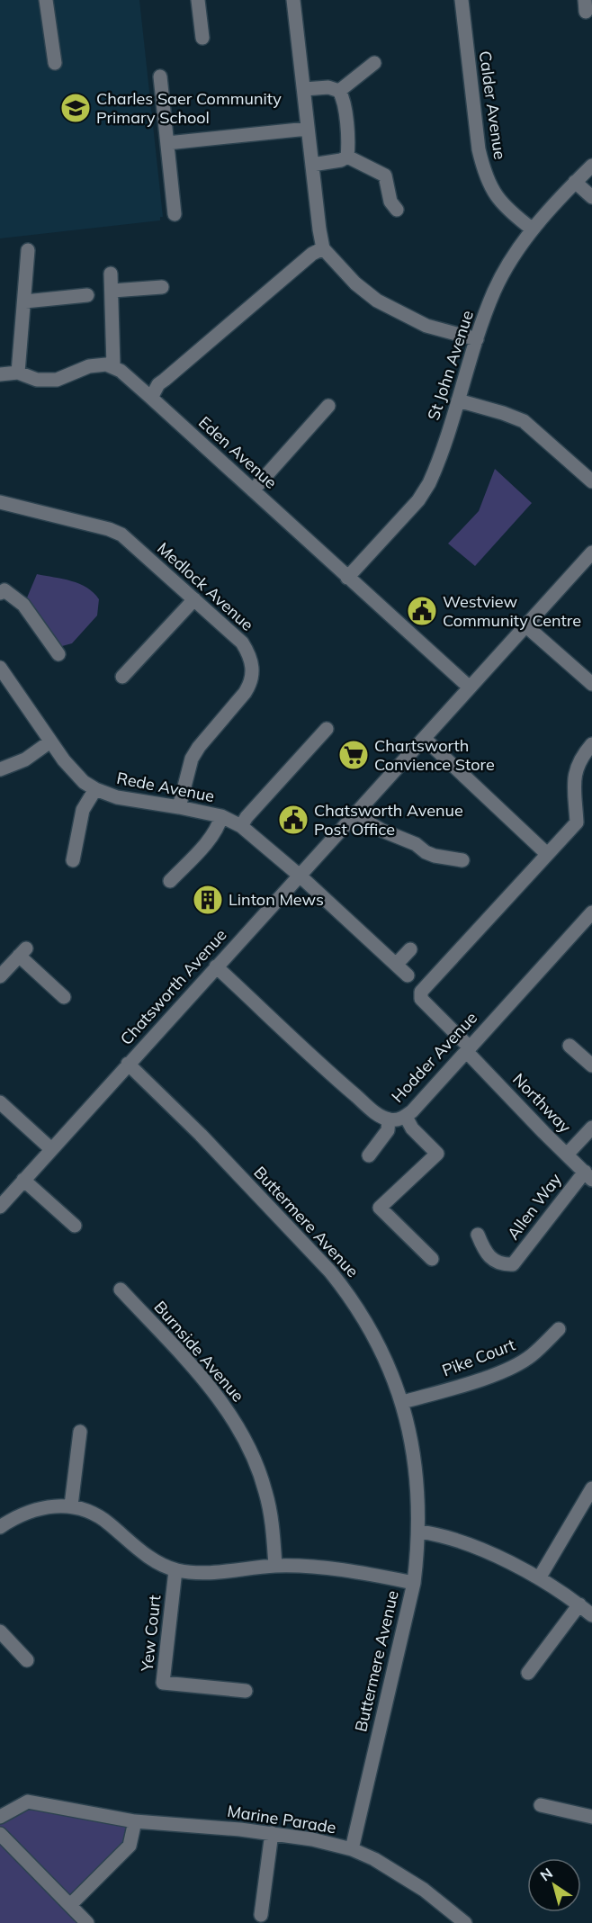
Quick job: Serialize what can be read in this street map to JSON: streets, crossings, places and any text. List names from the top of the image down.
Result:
{
  "streets": {
    "street": [
      "Calder Avenue",
      "St John Avenue",
      "Eden Avenue",
      "Medlock Avenue",
      "Rede Avenue",
      "Chatsworth Avenue",
      "Hodder Avenue",
      "Northway",
      "Allen Way",
      "Buttermere Avenue",
      "Burnside Avenue",
      "Pike Court",
      "Yew Court",
      "Marine Parade"
    ]
  },
  "crossings": [
    ["Calder Avenue", "St John Avenue"],
    ["St John Avenue", "Eden Avenue"],
    ["Eden Avenue", "Chatsworth Avenue"],
    ["Medlock Avenue", "Rede Avenue"],
    ["Rede Avenue", "Chatsworth Avenue"],
    ["Chatsworth Avenue", "Hodder Avenue"],
    ["Chatsworth Avenue", "Buttermere Avenue"],
    ["Hodder Avenue", "Northway"],
    ["Northway", "Allen Way"],
    ["Buttermere Avenue", "Pike Court"],
    ["Buttermere Avenue", "Marine Parade"]
  ],
  "places": {
    "school or university": ["Charles Saer Community Primary School"],
    "public building": ["Westview Community Centre", "Chatsworth Avenue Post Office"],
    "supermarket": ["Chartsworth Convience Store"],
    "building": ["Linton Mews"]
  },
  "north": "top left"
}
